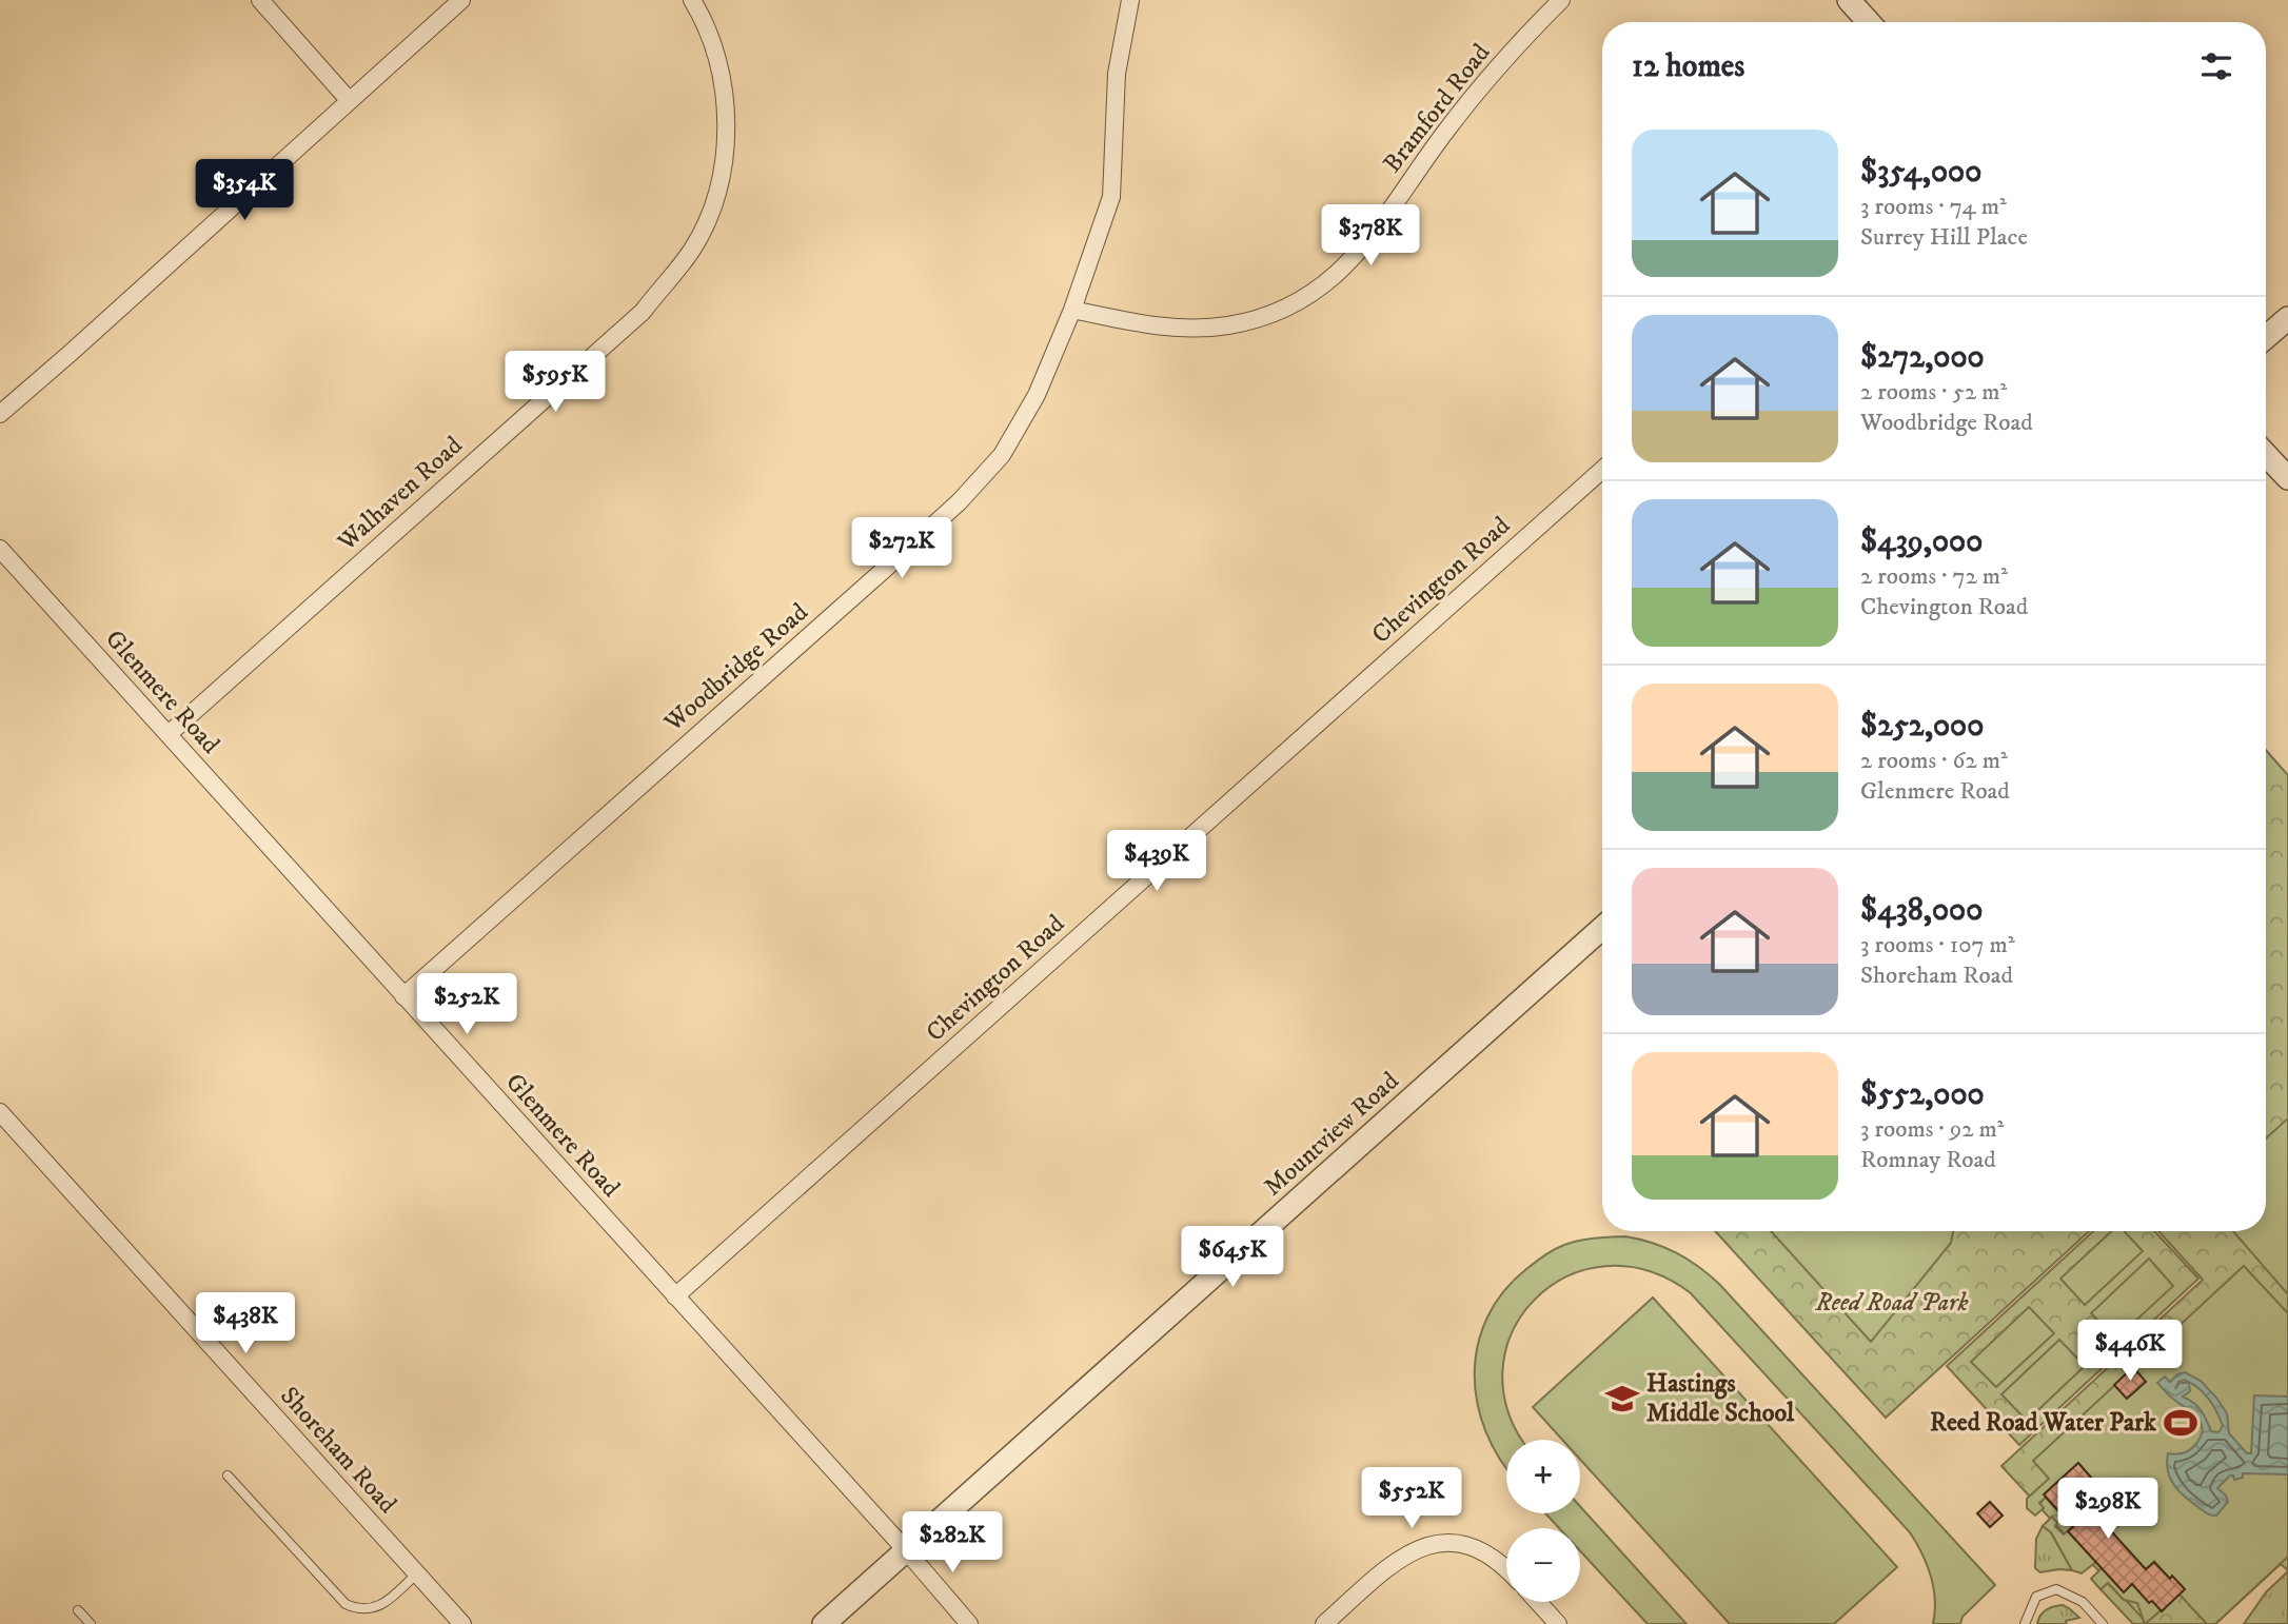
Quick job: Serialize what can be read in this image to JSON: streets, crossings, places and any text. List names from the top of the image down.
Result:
{
  "streets": {
    "street": [
      "Bramford Road",
      "Walhaven Road",
      "Chevington Road",
      "Woodbridge Road",
      "Glenmere Road",
      "Mountview Road",
      "Shoreham Road"
    ]
  },
  "crossings": [
    ["Bramford Road", "Woodbridge Road"],
    ["Walhaven Road", "Glenmere Road"],
    ["Chevington Road", "Glenmere Road"],
    ["Woodbridge Road", "Glenmere Road"],
    ["Glenmere Road", "Mountview Road"]
  ],
  "parks": ["Reed Road Park"],
  "places": {
    "school or university": ["Hastings Middle School"],
    "sports": ["Reed Road Water Park"]
  },
  "page": {
    "heading": "12 homes",
    "list": [
      {
        "name": "$354,000",
        "note": "3 rooms · 74 m² · Surrey Hill Place"
      },
      {
        "name": "$272,000",
        "note": "2 rooms · 52 m² · Woodbridge Road"
      },
      {
        "name": "$439,000",
        "note": "2 rooms · 72 m² · Chevington Road"
      },
      {
        "name": "$252,000",
        "note": "2 rooms · 62 m² · Glenmere Road"
      },
      {
        "name": "$438,000",
        "note": "3 rooms · 107 m² · Shoreham Road"
      },
      {
        "name": "$552,000",
        "note": "3 rooms · 92 m² · Romnay Road"
      }
    ],
    "price": [
      "$354K",
      "$378K",
      "$595K",
      "$272K",
      "$439K",
      "$252K",
      "$645K",
      "$438K",
      "$446K",
      "$552K",
      "$298K",
      "$282K"
    ],
    "map_buttons": ["+", "−"]
  }
}
